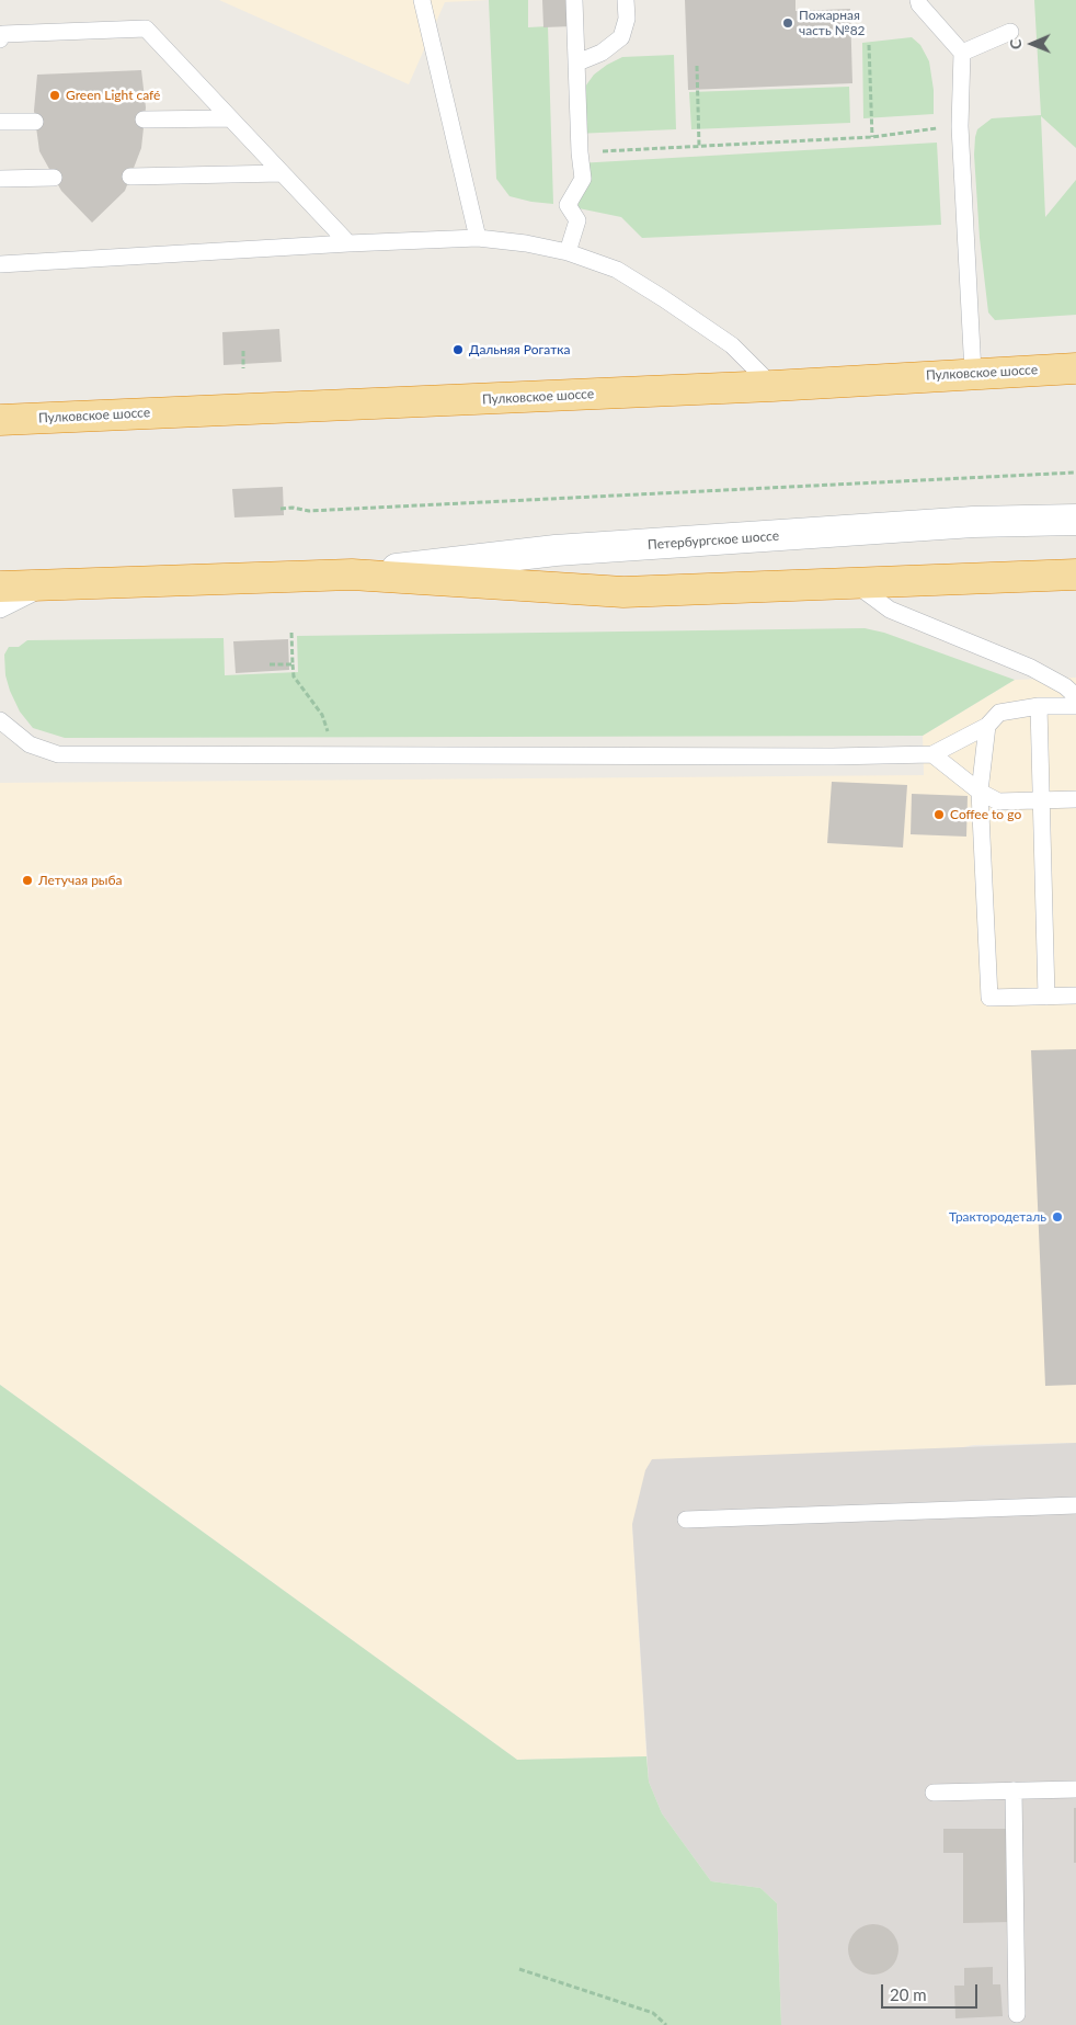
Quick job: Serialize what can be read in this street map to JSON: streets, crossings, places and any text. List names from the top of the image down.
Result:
{
  "streets": {
    "highway": ["Пулковское шоссе"],
    "main road": ["Петербургское шоссе"]
  },
  "places": [
    "Пожарная часть №82",
    "Green Light café",
    "Дальняя Рогатка",
    "Coffee to go",
    "Летучая рыба",
    "Трактородеталь"
  ],
  "scale_bar": "20 m",
  "north": "left"
}
